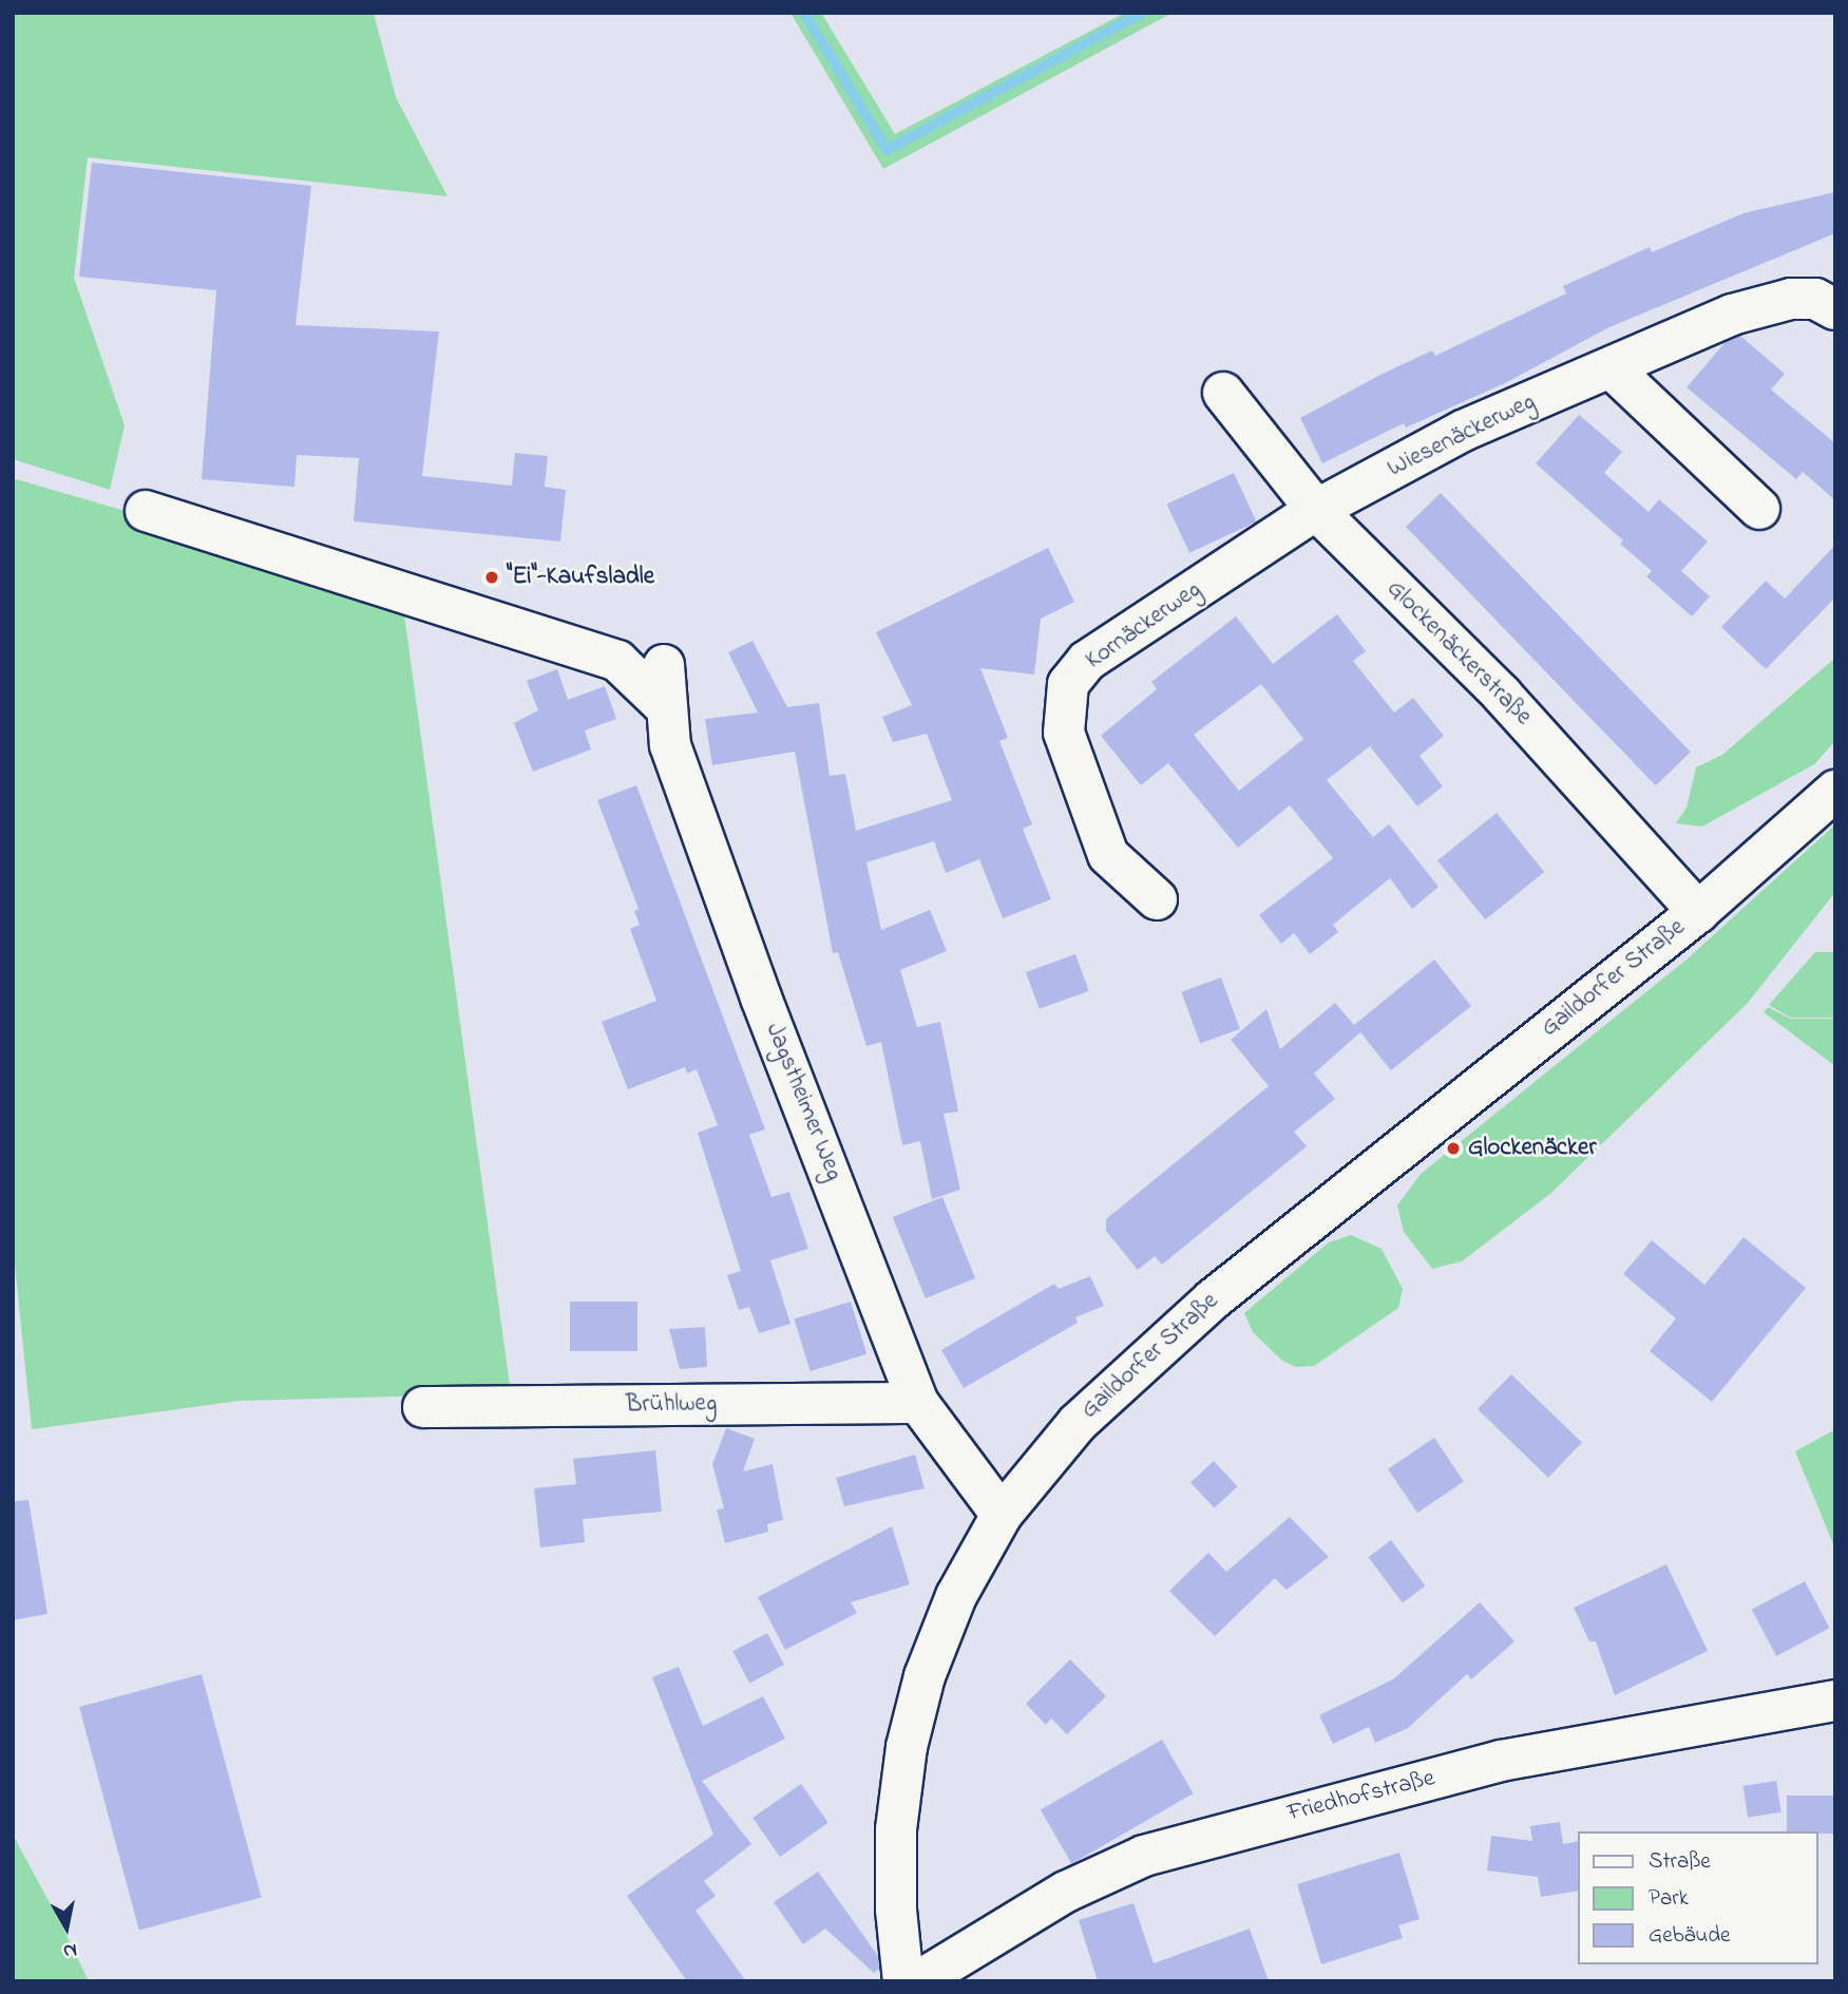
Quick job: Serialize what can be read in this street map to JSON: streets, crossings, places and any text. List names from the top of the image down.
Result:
{
  "streets": {
    "street": [
      "Wiesenäckerweg",
      "Kornäckerweg",
      "Glockenäckerstraße",
      "Gaildorfer Straße",
      "Jagstheimer Weg",
      "Brühlweg",
      "Friedhofstraße"
    ]
  },
  "crossings": [
    ["Wiesenäckerweg", "Kornäckerweg"],
    ["Wiesenäckerweg", "Glockenäckerstraße"],
    ["Kornäckerweg", "Glockenäckerstraße"],
    ["Glockenäckerstraße", "Gaildorfer Straße"],
    ["Gaildorfer Straße", "Jagstheimer Weg"],
    ["Jagstheimer Weg", "Brühlweg"]
  ],
  "places": ["\"Ei\"-Kaufsladle", "Glockenäcker"],
  "legend": ["Straße", "Park", "Gebäude"],
  "north": "bottom"
}
